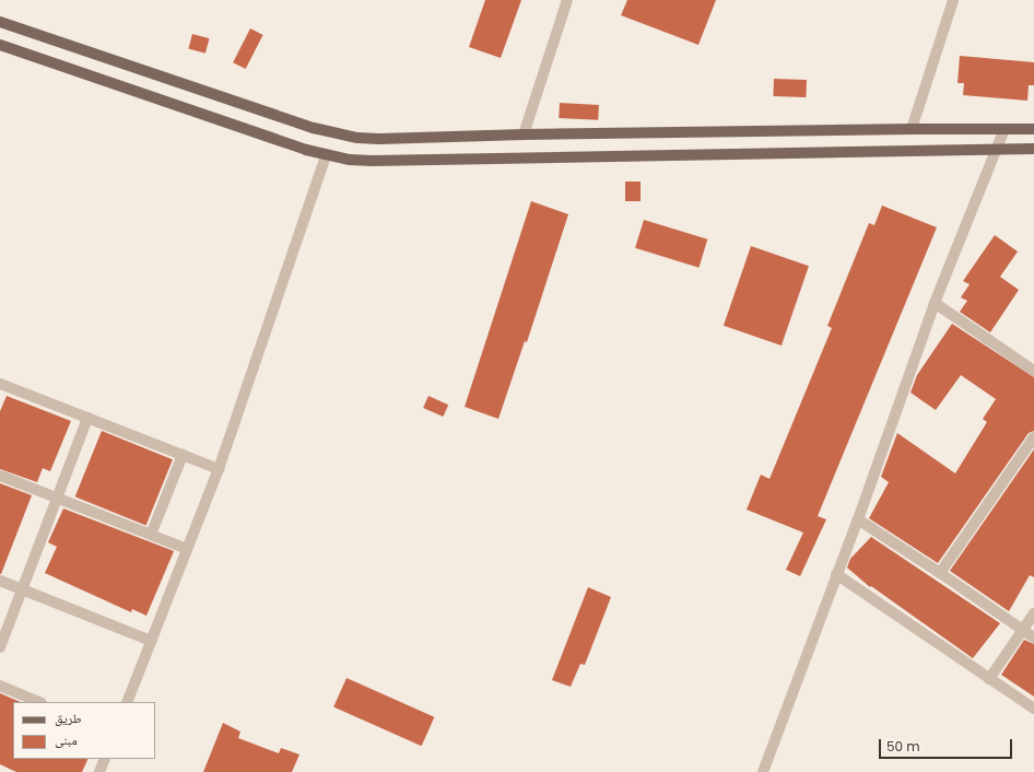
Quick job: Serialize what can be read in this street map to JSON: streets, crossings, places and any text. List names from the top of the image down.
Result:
{
  "legend": ["طريق", "مبنى"],
  "scale_bar": "50 m"
}
